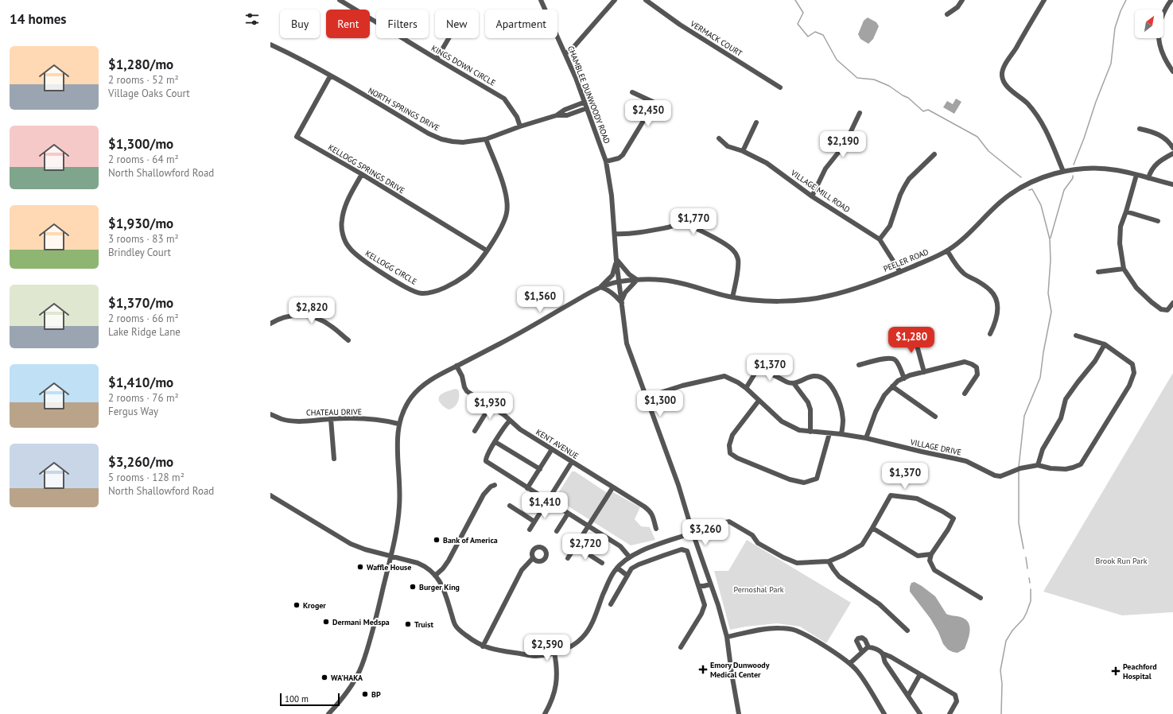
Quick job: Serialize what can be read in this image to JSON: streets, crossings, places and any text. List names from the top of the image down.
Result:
{
  "streets": {
    "street": [
      "VERMACK COURT",
      "KINGS DOWN CIRCLE",
      "CHAMBLEE DUNWOODY ROAD",
      "NORTH SPRINGS DRIVE",
      "KELLOGG SPRINGS DRIVE",
      "VILLAGE MILL ROAD",
      "PEELER ROAD",
      "KELLOGG CIRCLE",
      "CHATEAU DRIVE",
      "KENT AVENUE",
      "VILLAGE DRIVE"
    ]
  },
  "crossings": [
    ["KINGS DOWN CIRCLE", "NORTH SPRINGS DRIVE"],
    ["CHAMBLEE DUNWOODY ROAD", "NORTH SPRINGS DRIVE"],
    ["NORTH SPRINGS DRIVE", "KELLOGG SPRINGS DRIVE"],
    ["NORTH SPRINGS DRIVE", "KELLOGG CIRCLE"],
    ["KELLOGG SPRINGS DRIVE", "KELLOGG CIRCLE"],
    ["VILLAGE MILL ROAD", "PEELER ROAD"]
  ],
  "parks": ["Brook Run Park", "Pernoshal Park"],
  "places": {
    "other": [
      "Bank of America",
      "Waffle House",
      "Burger King",
      "Kroger",
      "Dermani Medspa",
      "Truist",
      "WA'HAKA",
      "BP"
    ],
    "health": ["Emory Dunwoody Medical Center", "Peachford Hospital"]
  },
  "scale_bar": "100 m",
  "north": "top right",
  "page": {
    "heading": "14 homes",
    "chip": [
      "Buy",
      "Rent",
      "Filters",
      "New",
      "Apartment"
    ],
    "list": [
      {
        "name": "$1,280/mo",
        "note": "2 rooms · 52 m² · Village Oaks Court"
      },
      {
        "name": "$1,300/mo",
        "note": "2 rooms · 64 m² · North Shallowford Road"
      },
      {
        "name": "$1,930/mo",
        "note": "3 rooms · 83 m² · Brindley Court"
      },
      {
        "name": "$1,370/mo",
        "note": "2 rooms · 66 m² · Lake Ridge Lane"
      },
      {
        "name": "$1,410/mo",
        "note": "2 rooms · 76 m² · Fergus Way"
      },
      {
        "name": "$3,260/mo",
        "note": "5 rooms · 128 m² · North Shallowford Road"
      }
    ],
    "price": [
      "$2,450",
      "$2,190",
      "$1,770",
      "$1,560",
      "$2,820",
      "$1,280",
      "$1,370",
      "$1,300",
      "$1,930",
      "$1,370",
      "$1,410",
      "$3,260",
      "$2,720",
      "$2,590"
    ],
    "scale": "100 m"
  }
}
